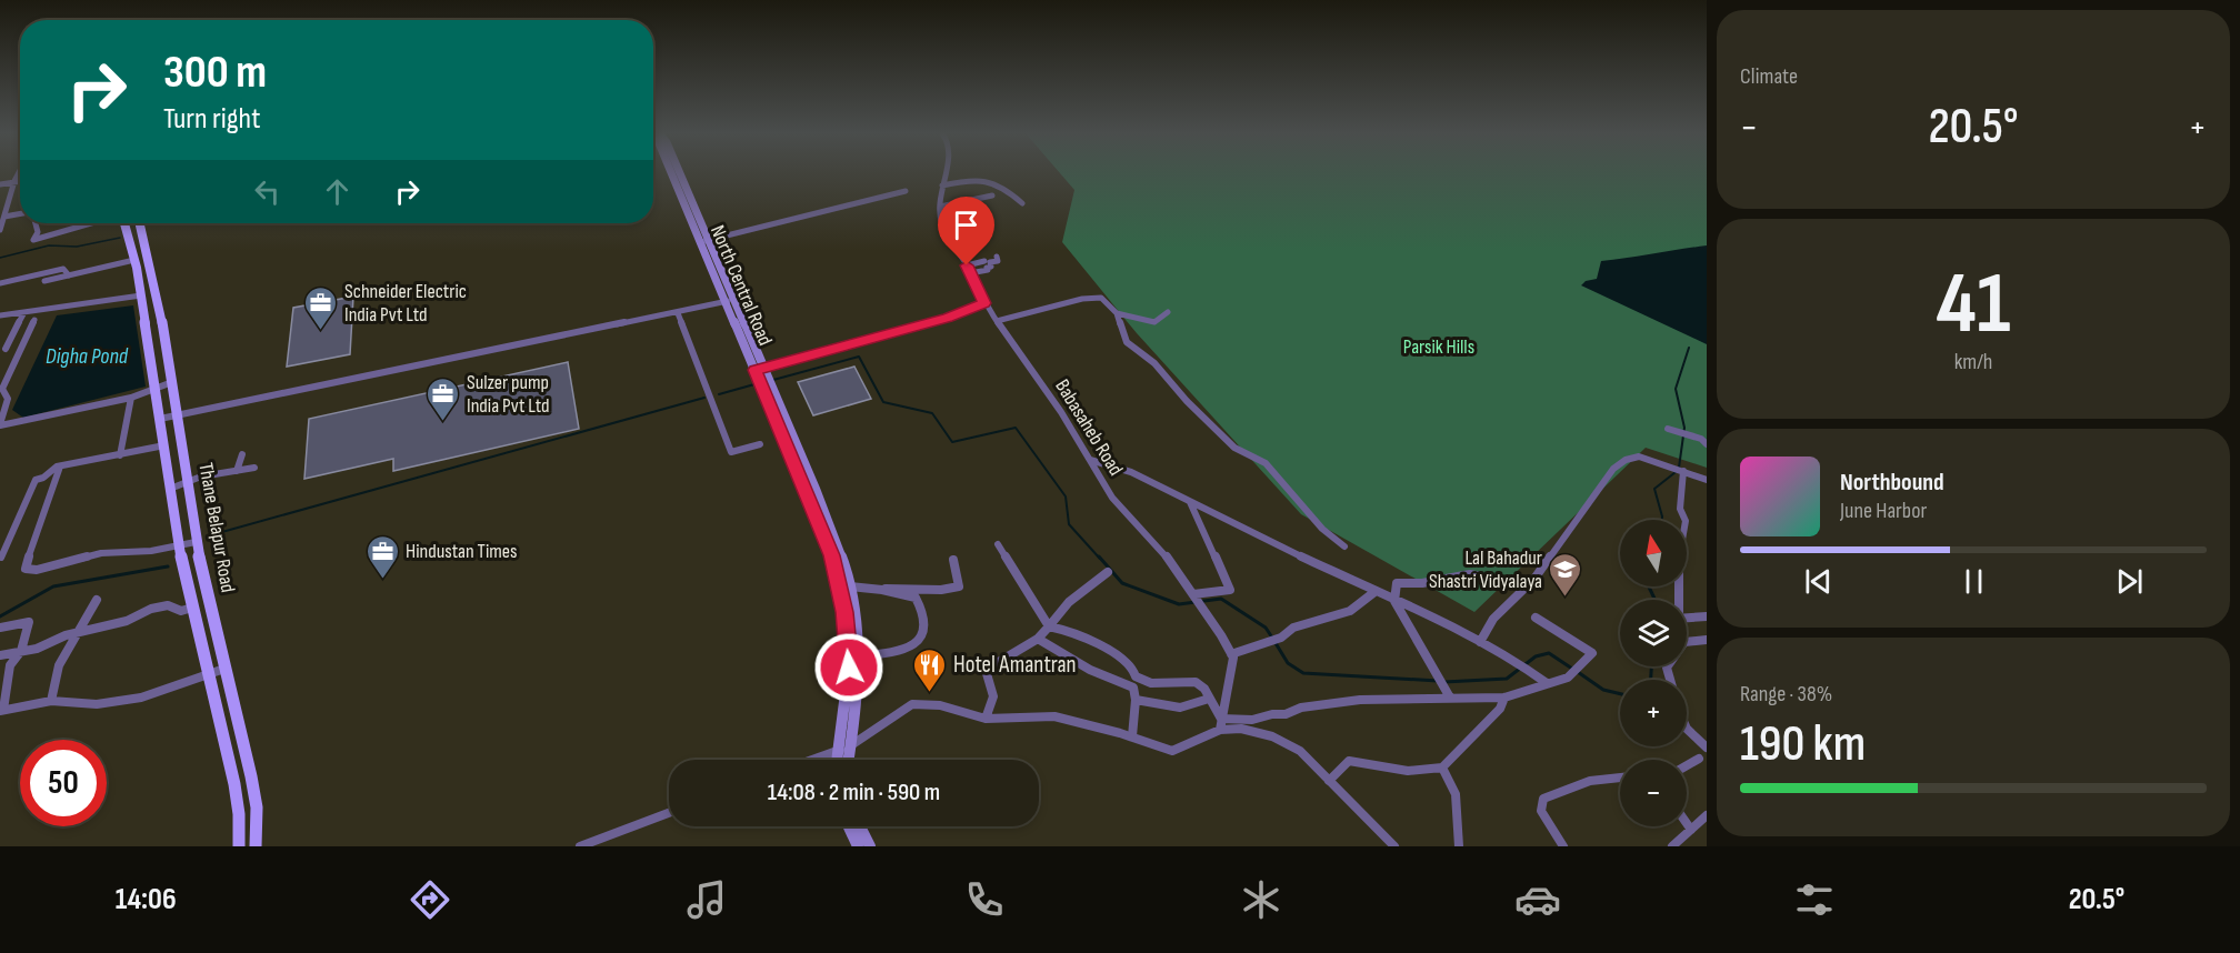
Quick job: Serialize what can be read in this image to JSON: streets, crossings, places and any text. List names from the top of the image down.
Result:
{
  "streets": {
    "main road": ["North Central Road", "Thane Belapur Road"],
    "street": ["Babasaheb Road"]
  },
  "water": ["Digha Pond"],
  "parks": ["Parsik Hills"],
  "places": {
    "office": ["Schneider Electric India Pvt Ltd", "Sulzer pump India Pvt Ltd", "Hindustan Times"],
    "school or university": ["Lal Bahadur Shastri Vidyalaya"],
    "restaurant": ["Hotel Amantran"]
  },
  "north": "top",
  "page": {
    "tile": [
      "Climate",
      ["41", "km/h"],
      ["Range · 38%", "190 km"]
    ],
    "turn": ["300 m", "Turn right"],
    "heat": ["−", "20.5°", "+"],
    "song": ["Northbound", "June Harbor"],
    "map_buttons": ["+", "−"],
    "limit": "50",
    "trip": "14:08 · 2 min · 590 m",
    "tabs": ["14:06", "20.5°"]
  }
}
